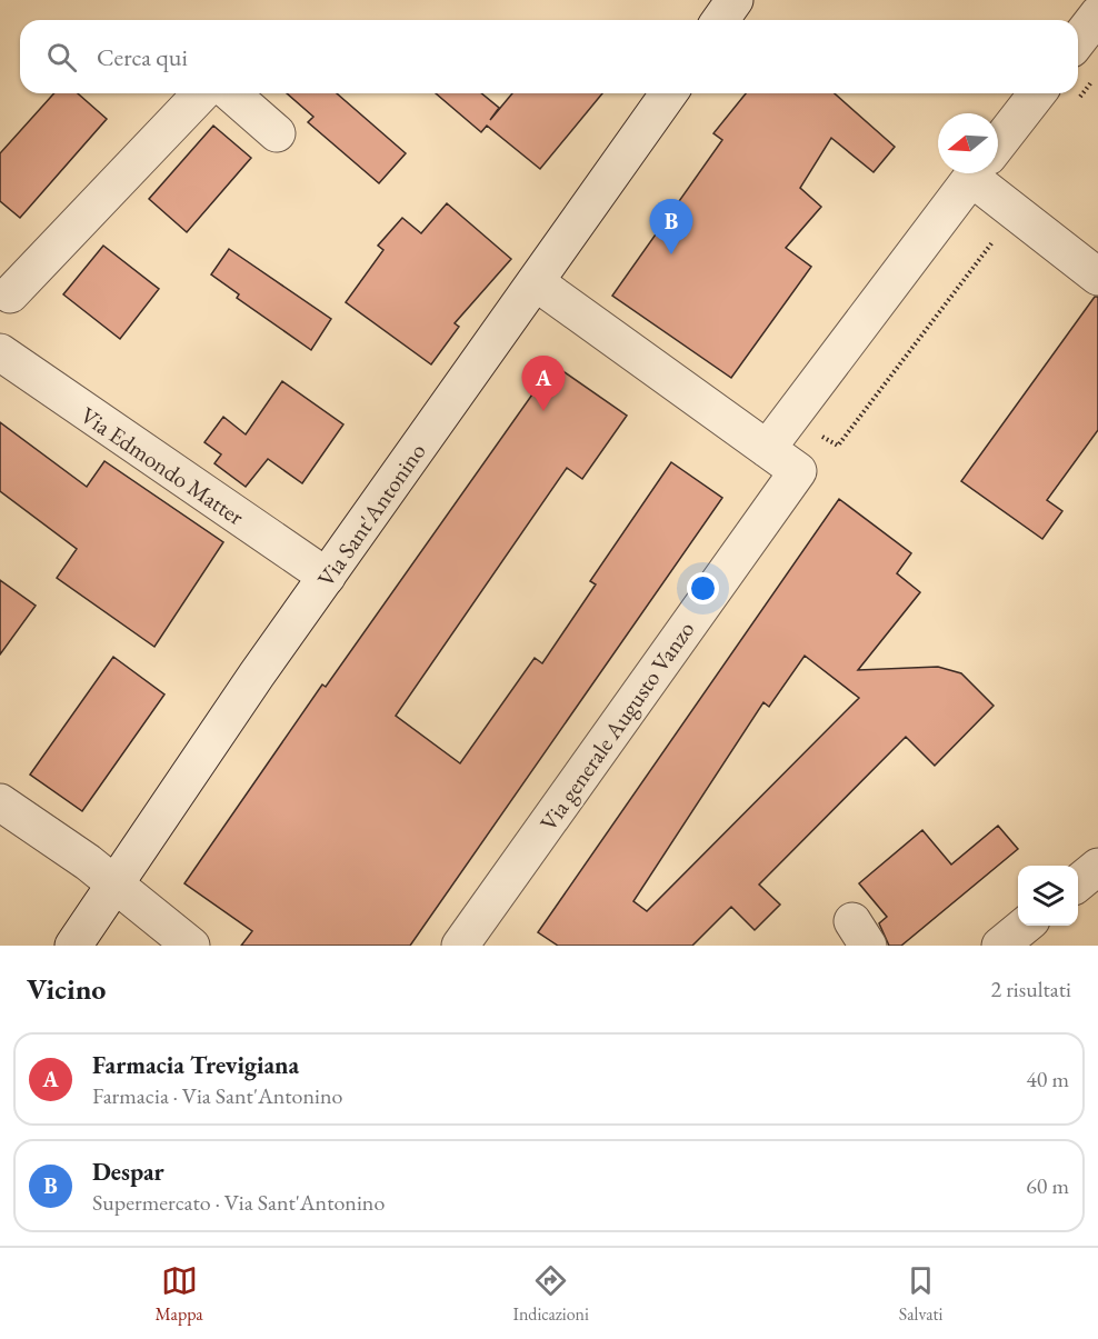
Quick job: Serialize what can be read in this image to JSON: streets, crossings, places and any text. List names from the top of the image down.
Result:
{
  "streets": {
    "street": ["Via Edmondo Matter", "Via Sant'Antonino", "Via generale Augusto Vanzo"]
  },
  "crossings": [
    ["Via Edmondo Matter", "Via Sant'Antonino"]
  ],
  "north": "left",
  "page": {
    "search": "Cerca qui",
    "pins": ["B", "A"],
    "heading": ["Vicino", "2 risultati"],
    "list": [
      {
        "mark": "A",
        "name": "Farmacia Trevigiana",
        "note": "Farmacia · Via Sant'Antonino",
        "value": "40 m"
      },
      {
        "mark": "B",
        "name": "Despar",
        "note": "Supermercato · Via Sant'Antonino",
        "value": "60 m"
      }
    ],
    "nav": ["Mappa", "Indicazioni", "Salvati"]
  }
}
